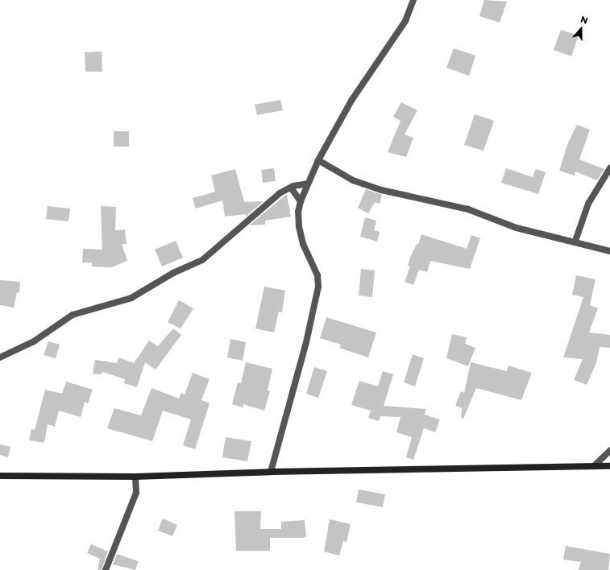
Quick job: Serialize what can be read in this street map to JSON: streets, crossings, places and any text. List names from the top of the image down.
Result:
{
  "north": "top"
}
